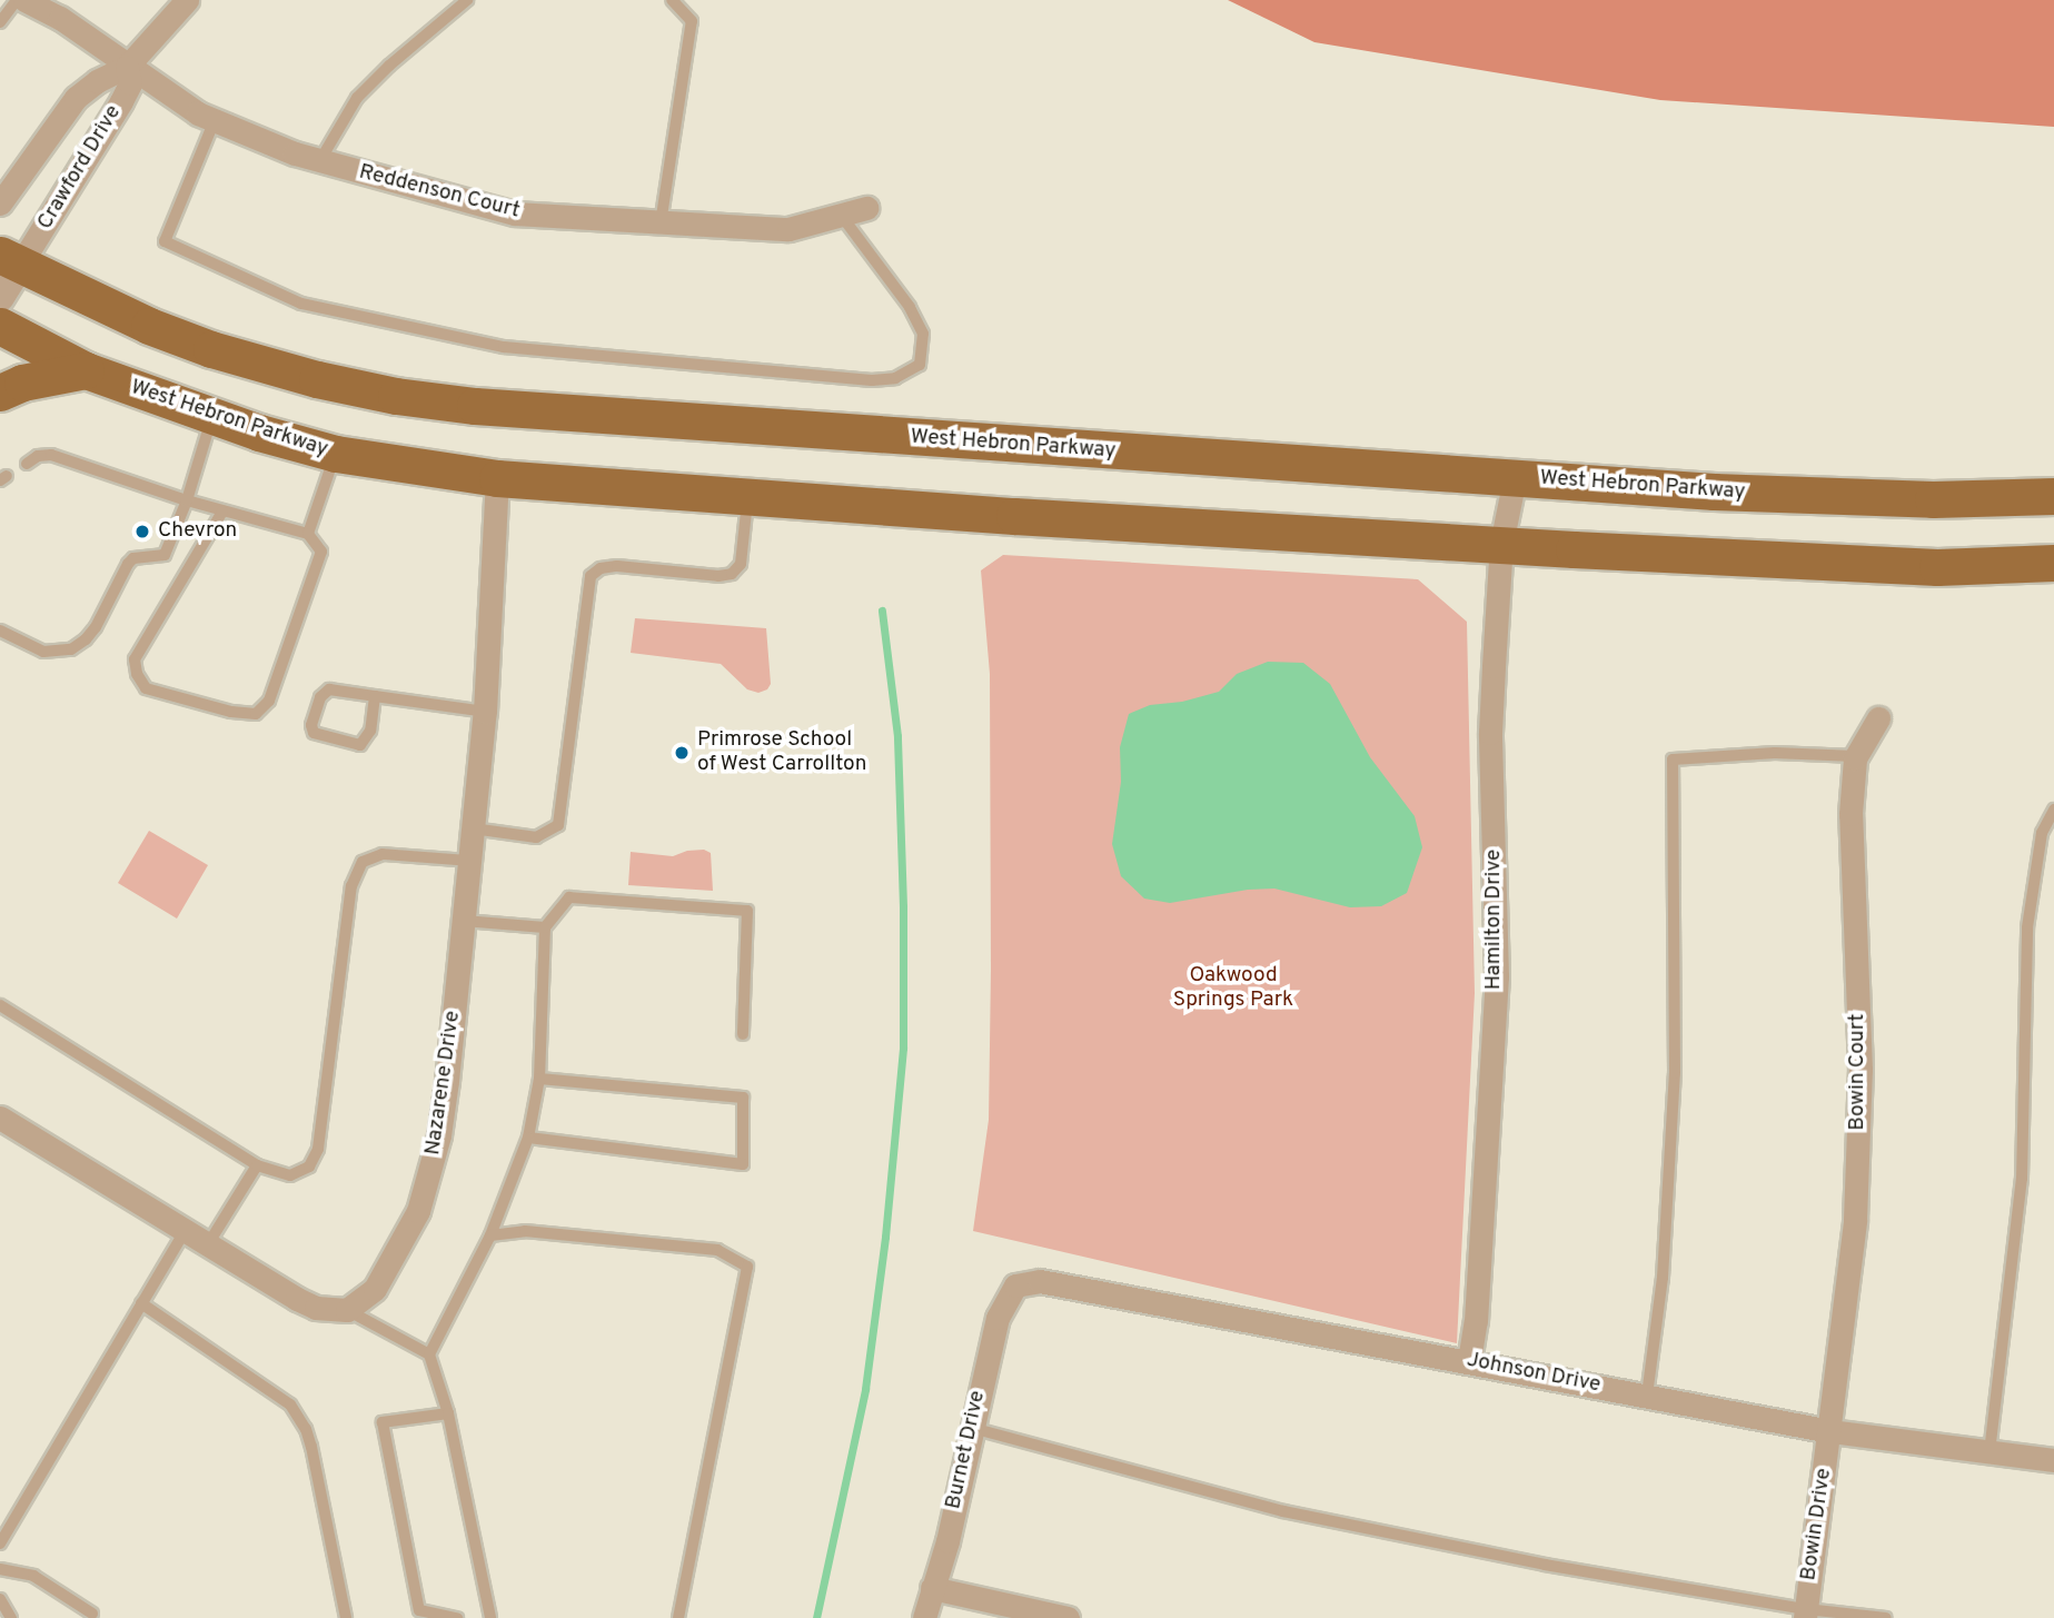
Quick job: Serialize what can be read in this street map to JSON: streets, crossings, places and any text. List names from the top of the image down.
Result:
{
  "streets": {
    "main road": ["West Hebron Parkway"],
    "street": [
      "Crawford Drive",
      "Reddenson Court",
      "Hamilton Drive",
      "Bowin Court",
      "Nazarene Drive",
      "Johnson Drive",
      "Burnet Drive",
      "Bowin Drive"
    ]
  },
  "crossings": [
    ["Crawford Drive", "Reddenson Court"],
    ["Crawford Drive", "West Hebron Parkway"],
    ["West Hebron Parkway", "Hamilton Drive"],
    ["West Hebron Parkway", "Nazarene Drive"],
    ["Hamilton Drive", "Johnson Drive"],
    ["Bowin Court", "Johnson Drive"],
    ["Bowin Court", "Bowin Drive"],
    ["Johnson Drive", "Burnet Drive"],
    ["Johnson Drive", "Bowin Drive"]
  ],
  "parks": ["Oakwood Springs Park"],
  "places": ["Chevron", "Primrose School of West Carrollton"]
}
